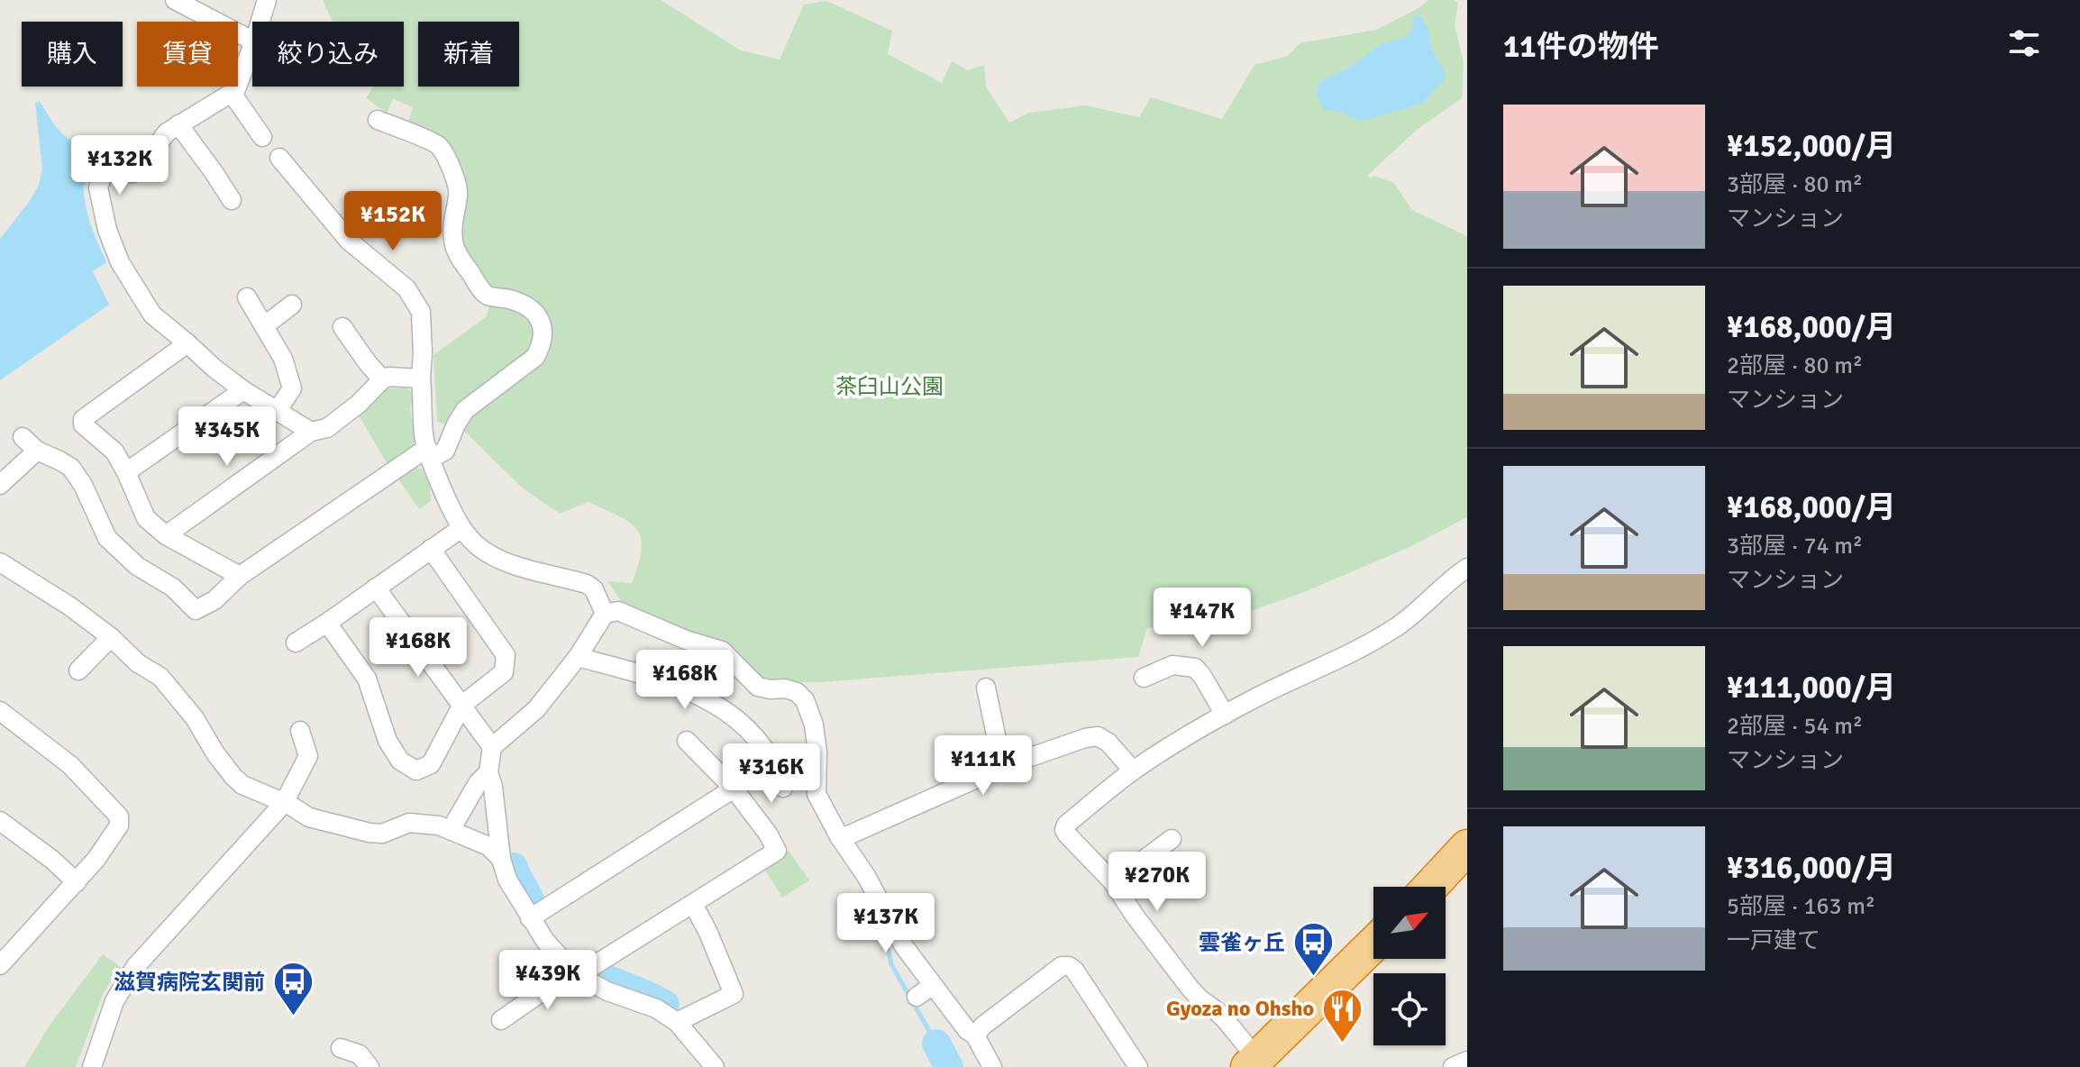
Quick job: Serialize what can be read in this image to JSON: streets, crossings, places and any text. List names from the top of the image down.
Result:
{
  "parks": ["茶臼山公園"],
  "places": {
    "bus stop": ["雲雀ヶ丘", "滋賀病院玄関前"],
    "restaurant": ["Gyoza no Ohsho"]
  },
  "north": "top right",
  "page": {
    "heading": "11件の物件",
    "chip": [
      "購入",
      "賃貸",
      "絞り込み",
      "新着"
    ],
    "list": [
      {
        "name": "¥152,000/月",
        "note": "3部屋 · 80 m² · マンション"
      },
      {
        "name": "¥168,000/月",
        "note": "2部屋 · 80 m² · マンション"
      },
      {
        "name": "¥168,000/月",
        "note": "3部屋 · 74 m² · マンション"
      },
      {
        "name": "¥111,000/月",
        "note": "2部屋 · 54 m² · マンション"
      },
      {
        "name": "¥316,000/月",
        "note": "5部屋 · 163 m² · 一戸建て"
      }
    ],
    "price": [
      "¥132K",
      "¥152K",
      "¥345K",
      "¥147K",
      "¥168K",
      "¥168K",
      "¥111K",
      "¥316K",
      "¥270K",
      "¥137K",
      "¥439K"
    ]
  }
}
